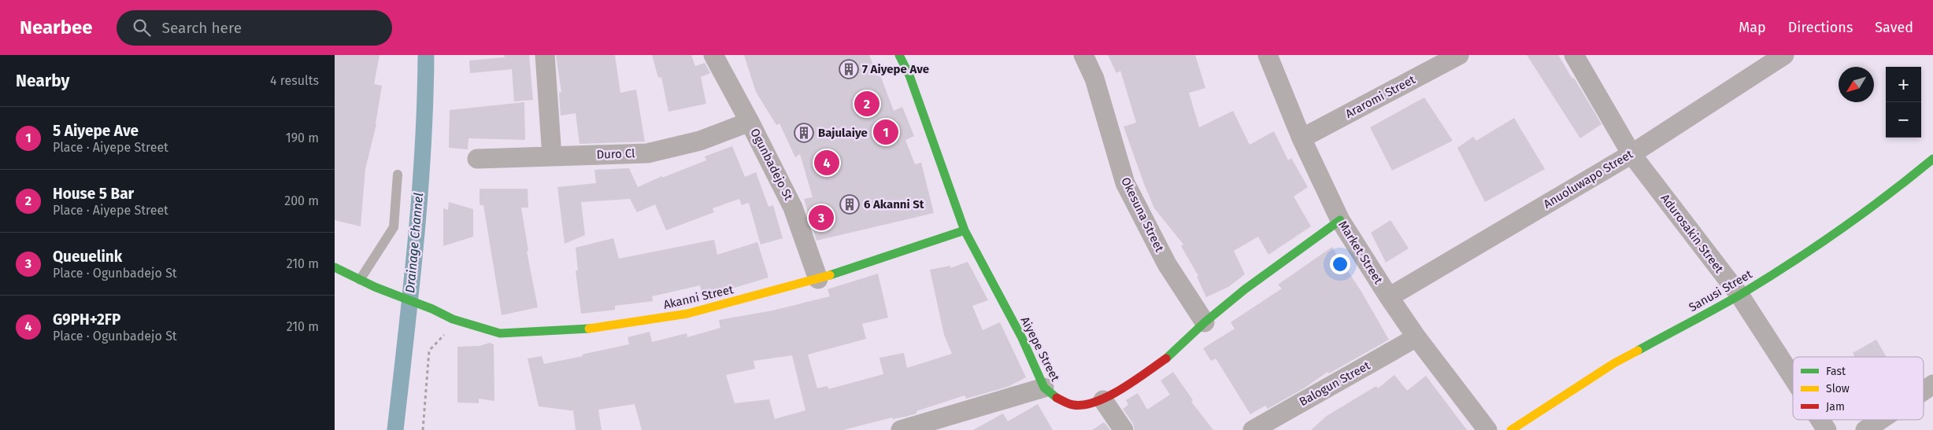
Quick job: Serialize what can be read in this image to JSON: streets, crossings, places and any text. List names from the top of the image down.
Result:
{
  "streets": {
    "street": [
      "Araromi Street",
      "Duro Cl",
      "Ogunbadejo St",
      "Anuoluwapo Street",
      "Okesuna Street",
      "Adurosakin Street",
      "Market Street",
      "Sanusi Street",
      "Akanni Street",
      "Aiyepe Street",
      "Balogun Street"
    ]
  },
  "crossings": [
    ["Araromi Street", "Market Street"],
    ["Duro Cl", "Ogunbadejo St"],
    ["Ogunbadejo St", "Akanni Street"],
    ["Anuoluwapo Street", "Adurosakin Street"],
    ["Anuoluwapo Street", "Market Street"],
    ["Okesuna Street", "Aiyepe Street"],
    ["Adurosakin Street", "Sanusi Street"],
    ["Market Street", "Aiyepe Street"],
    ["Market Street", "Balogun Street"],
    ["Akanni Street", "Aiyepe Street"]
  ],
  "water": ["Drainage Channel"],
  "places": {
    "building": ["7 Aiyepe Ave", "Bajulaiye", "6 Akanni St"]
  },
  "legend": ["Fast", "Slow", "Jam"],
  "north": "bottom left",
  "page": {
    "header": "Nearbee",
    "search": "Search here",
    "nav": ["Map", "Directions", "Saved"],
    "heading": ["Nearby", "4 results"],
    "map_buttons": ["+", "−"],
    "pins": [
      "2",
      "1",
      "4",
      "3"
    ],
    "list": [
      {
        "mark": "1",
        "name": "5 Aiyepe Ave",
        "note": "Place · Aiyepe Street",
        "value": "190 m"
      },
      {
        "mark": "2",
        "name": "House 5 Bar",
        "note": "Place · Aiyepe Street",
        "value": "200 m"
      },
      {
        "mark": "3",
        "name": "Queuelink",
        "note": "Place · Ogunbadejo St",
        "value": "210 m"
      },
      {
        "mark": "4",
        "name": "G9PH+2FP",
        "note": "Place · Ogunbadejo St",
        "value": "210 m"
      }
    ]
  }
}
